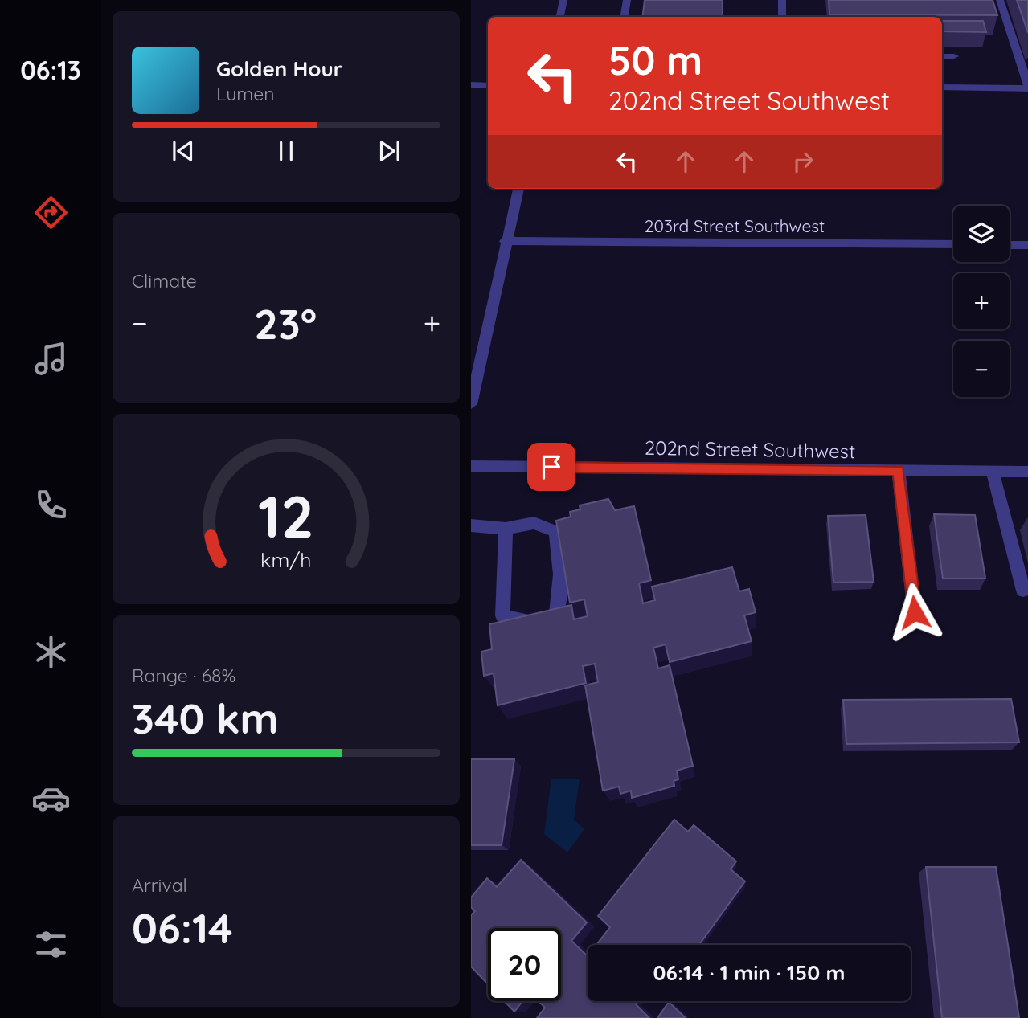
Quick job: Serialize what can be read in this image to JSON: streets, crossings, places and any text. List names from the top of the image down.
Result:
{
  "streets": {
    "street": ["203rd Street Southwest", "202nd Street Southwest"]
  },
  "page": {
    "tabs": "06:13",
    "turn": ["50 m", "202nd Street Southwest"],
    "song": ["Golden Hour", "Lumen"],
    "map_buttons": ["+", "−"],
    "tile": [
      "Climate",
      ["Range · 68%", "340 km"],
      ["Arrival", "06:14"]
    ],
    "heat": ["−", "23°", "+"],
    "limit": "20",
    "trip": "06:14 · 1 min · 150 m",
    "gauge": ["12", "km/h"]
  }
}
